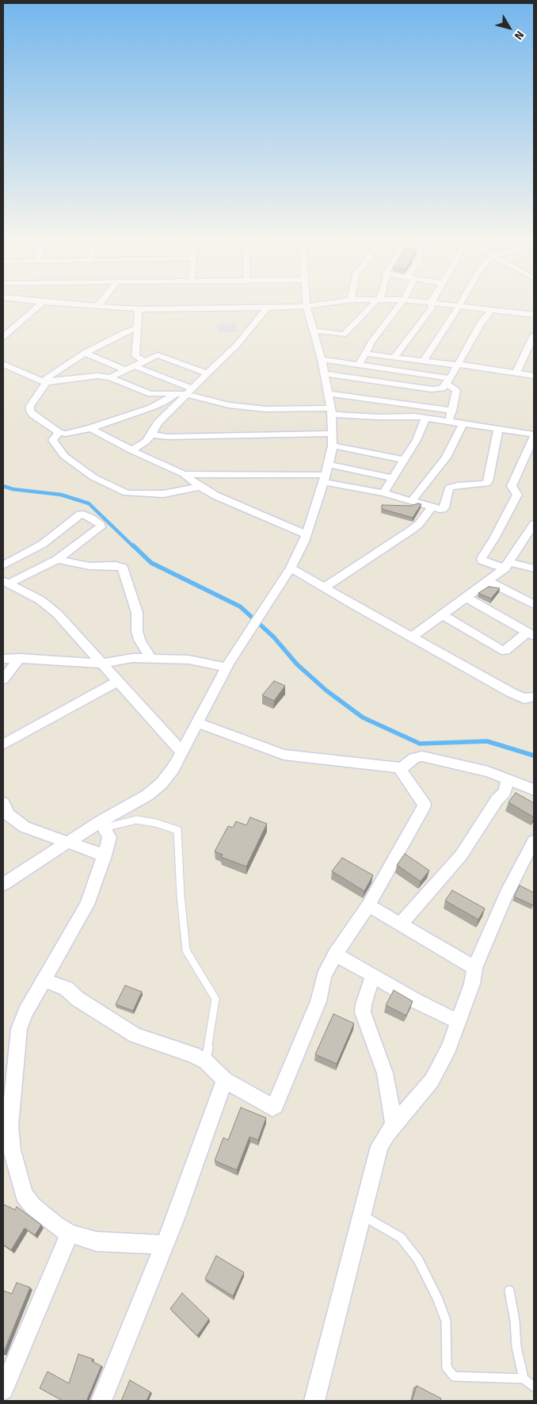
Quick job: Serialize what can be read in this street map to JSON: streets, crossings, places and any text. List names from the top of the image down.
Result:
{
  "north": "bottom right"
}
